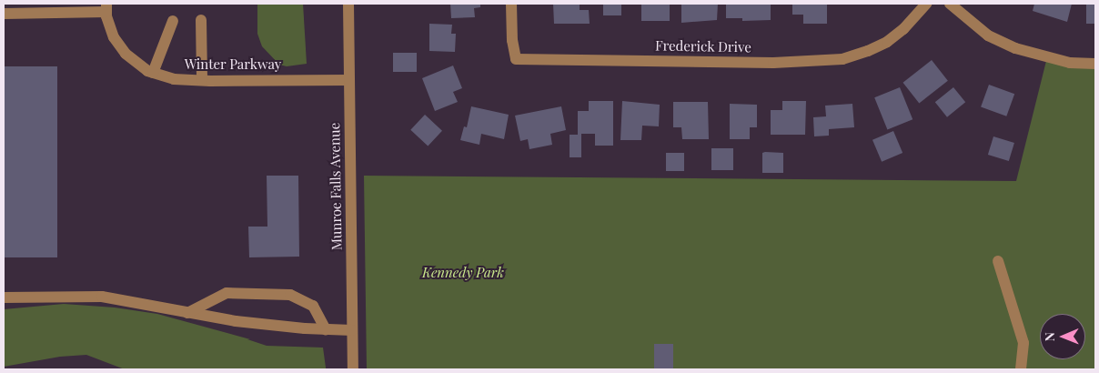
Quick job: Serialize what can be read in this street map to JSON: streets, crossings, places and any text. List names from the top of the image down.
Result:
{
  "streets": {
    "street": ["Frederick Drive", "Winter Parkway", "Munroe Falls Avenue"]
  },
  "crossings": [
    ["Winter Parkway", "Munroe Falls Avenue"]
  ],
  "parks": ["Kennedy Park"],
  "north": "left"
}
